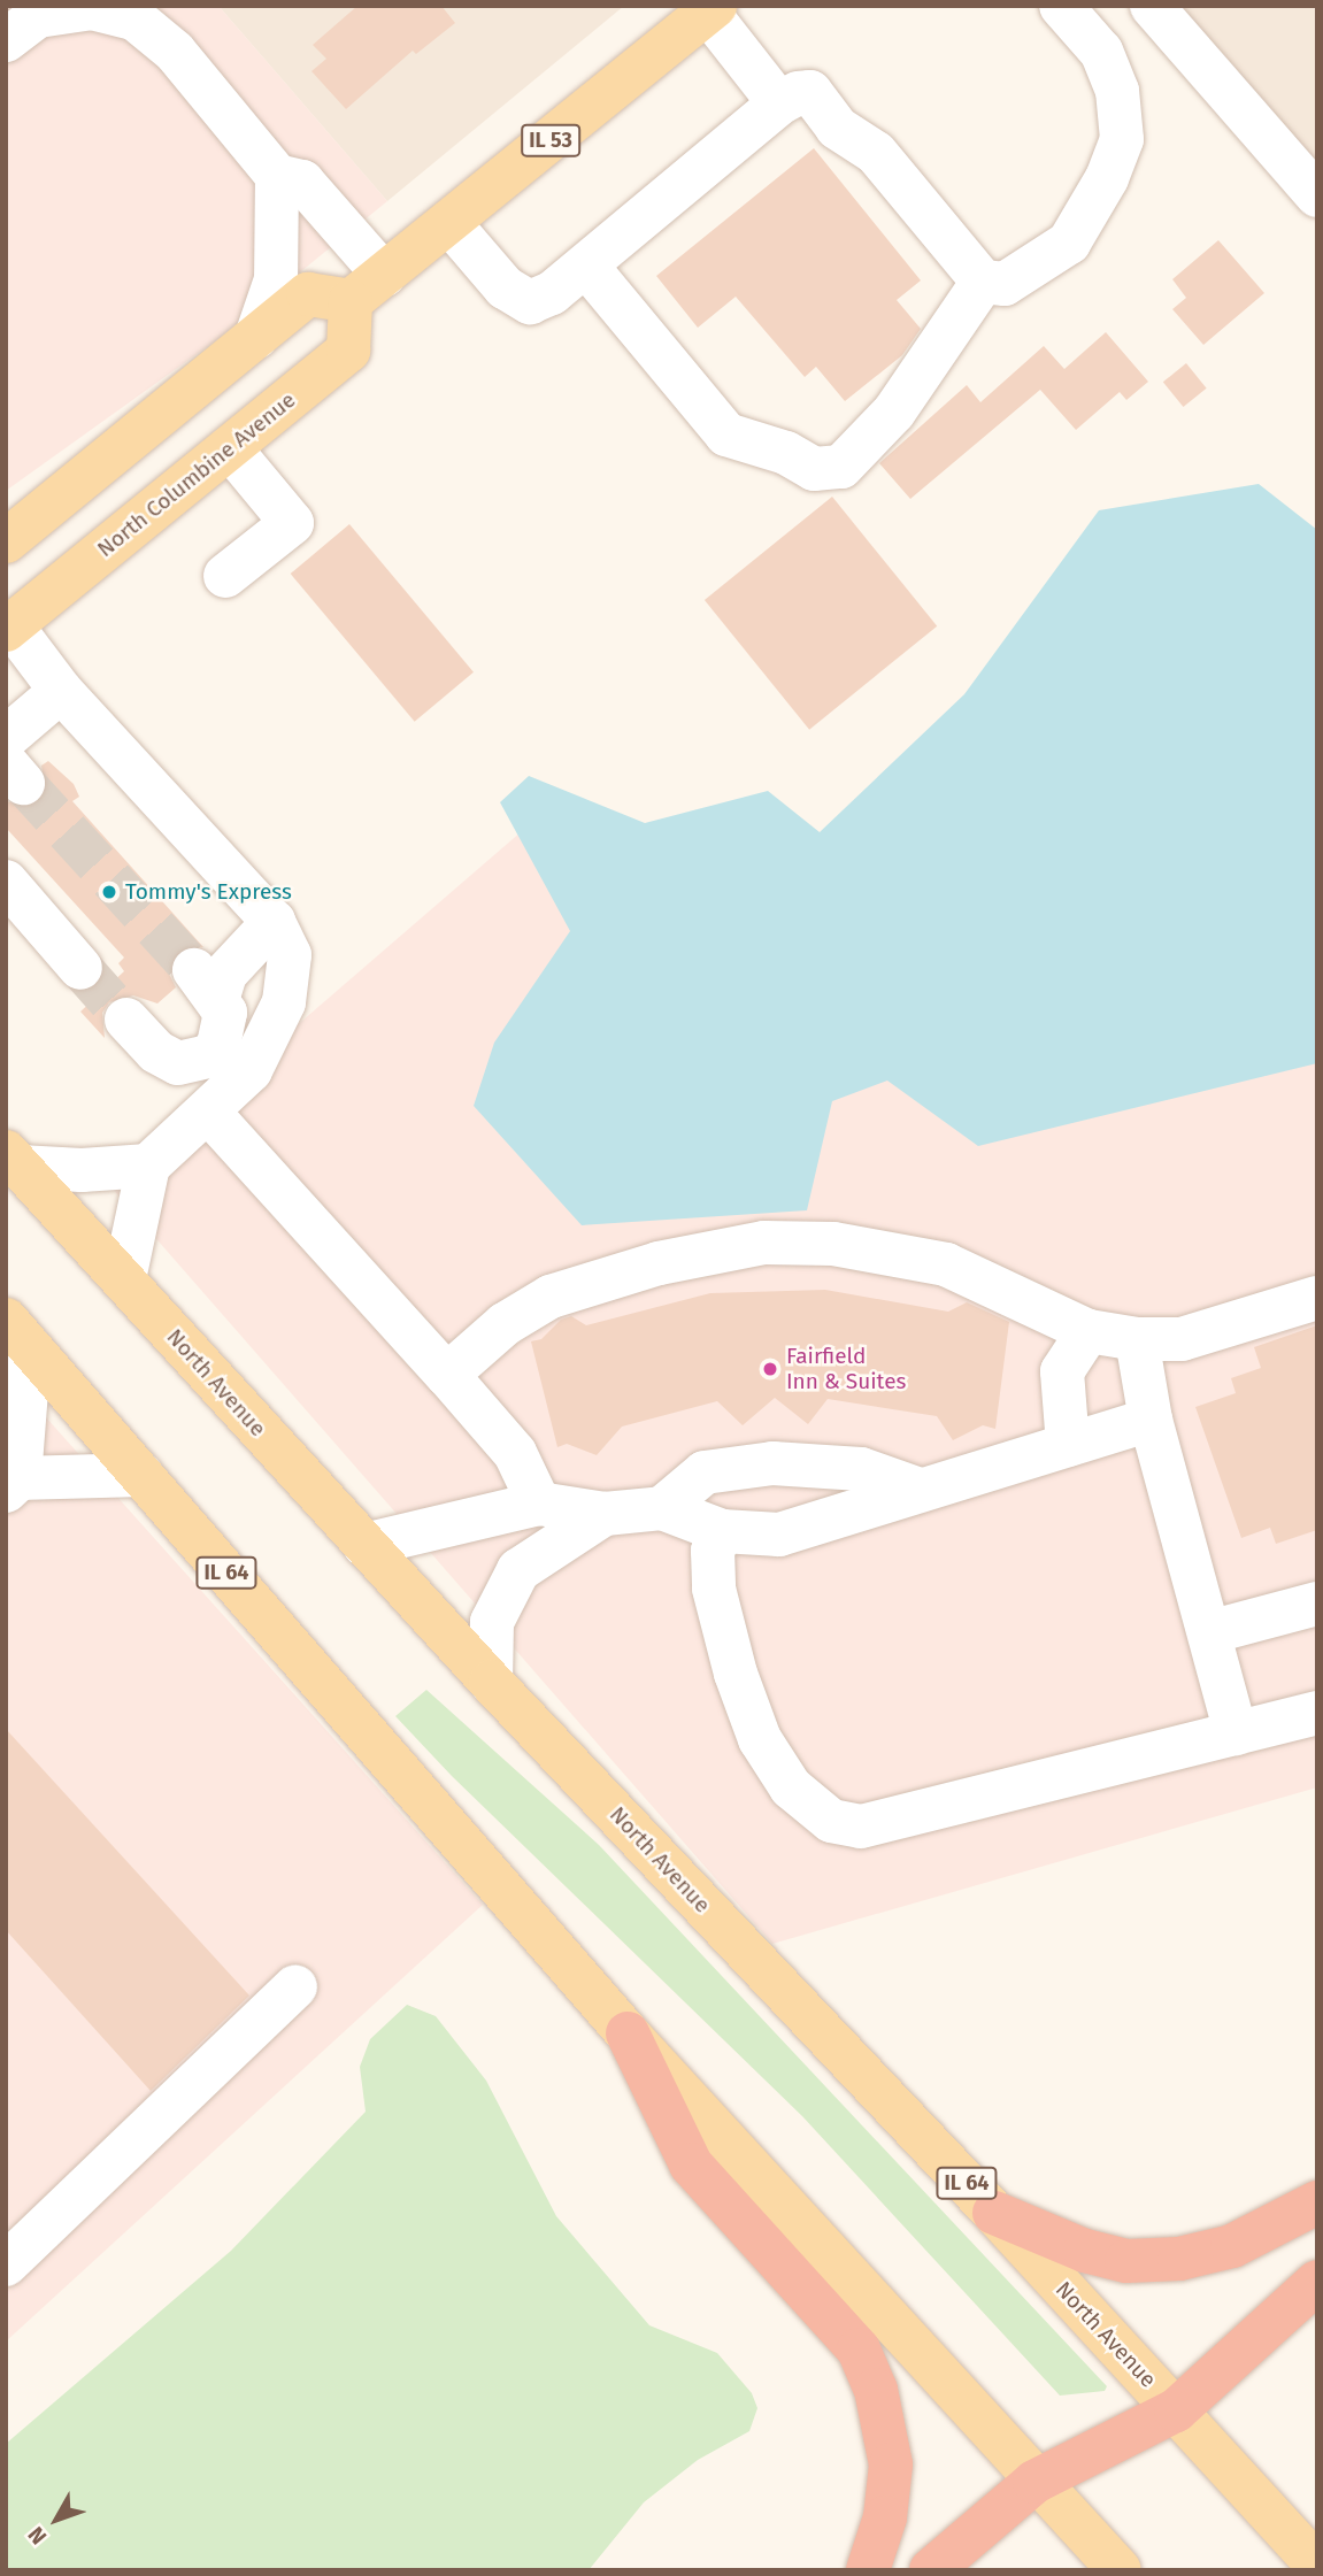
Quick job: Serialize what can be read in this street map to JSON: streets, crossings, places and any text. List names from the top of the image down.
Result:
{
  "streets": {
    "main road": [
      "IL 53",
      "North Columbine Avenue",
      "North Avenue",
      "IL 64"
    ]
  },
  "crossings": [
    ["IL 53", "North Columbine Avenue"]
  ],
  "places": ["Tommy's Express", "Fairfield Inn & Suites"],
  "north": "bottom left"
}
